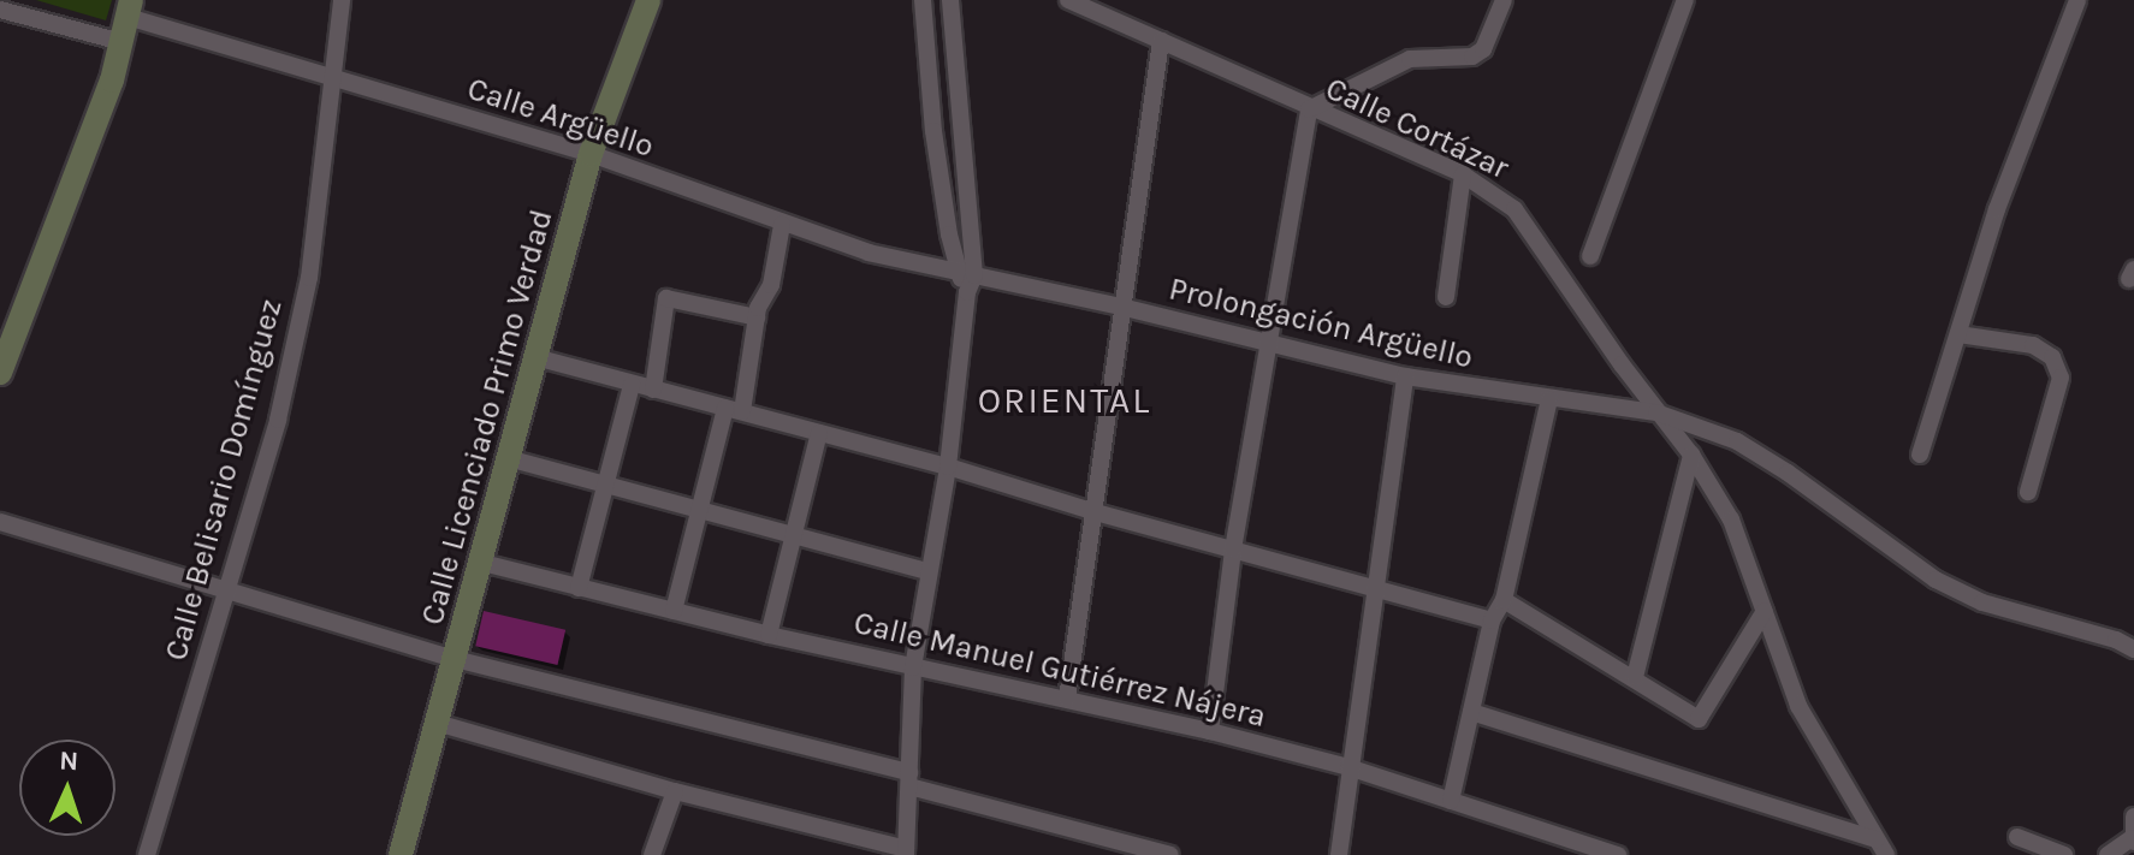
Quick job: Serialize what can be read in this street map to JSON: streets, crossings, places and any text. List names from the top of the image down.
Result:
{
  "streets": {
    "street": [
      "Calle Argüello",
      "Calle Cortázar",
      "Prolongación Argüello",
      "Calle Licenciado Primo Verdad",
      "Calle Belisario Domínguez",
      "Calle Manuel Gutiérrez Nájera"
    ]
  },
  "crossings": [
    ["Calle Argüello", "Prolongación Argüello"],
    ["Calle Argüello", "Calle Licenciado Primo Verdad"],
    ["Calle Argüello", "Calle Belisario Domínguez"],
    ["Calle Cortázar", "Prolongación Argüello"],
    ["Calle Licenciado Primo Verdad", "Calle Manuel Gutiérrez Nájera"]
  ],
  "districts": ["ORIENTAL"],
  "north": "top"
}
